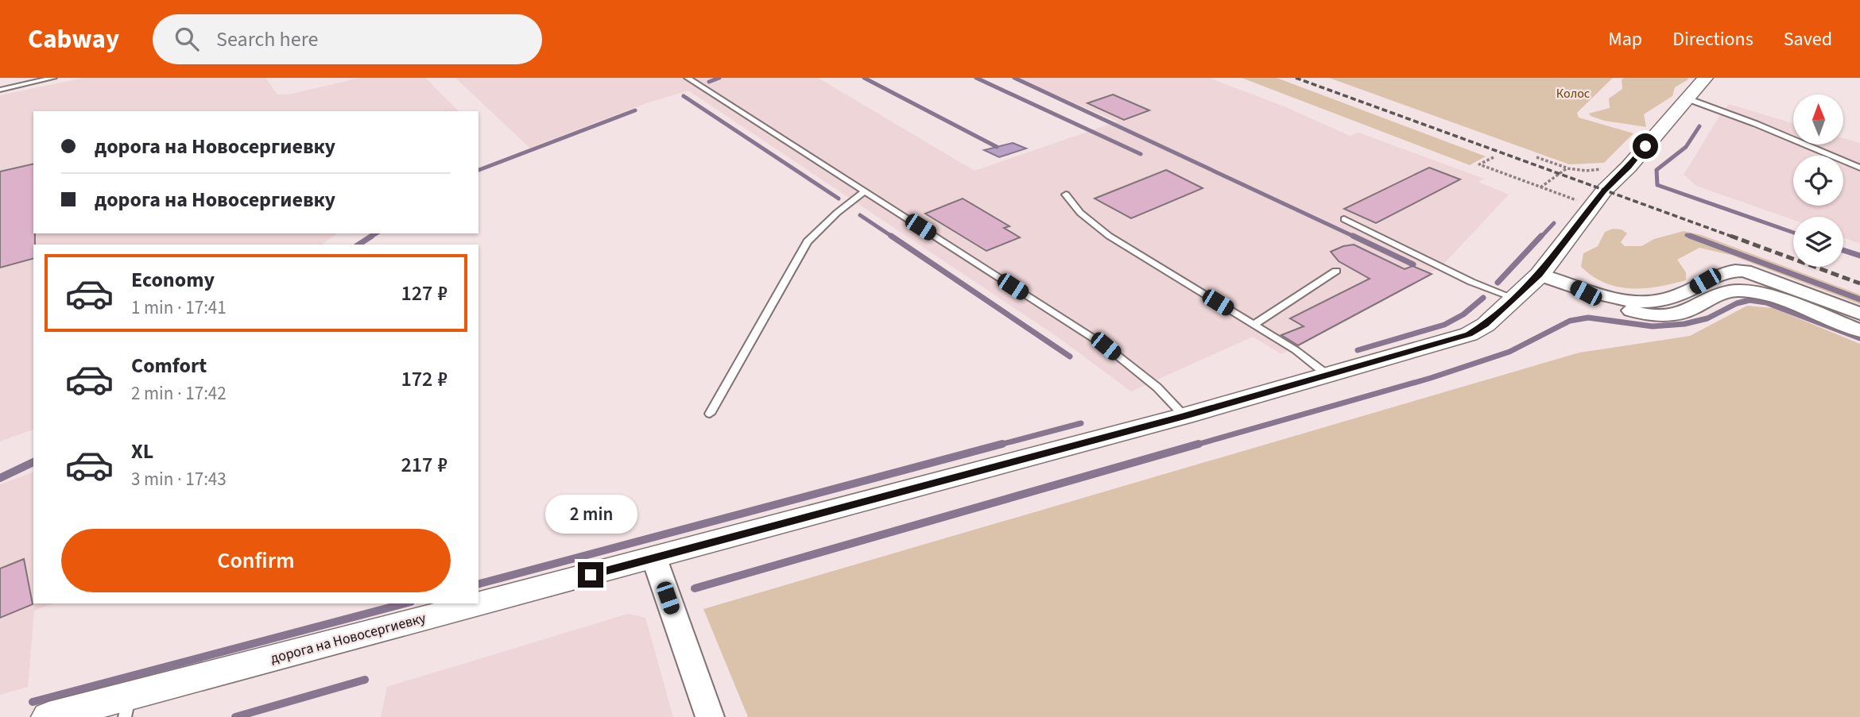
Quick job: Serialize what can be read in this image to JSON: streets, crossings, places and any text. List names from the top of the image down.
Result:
{
  "streets": {
    "street": ["дорога на Новосергиевку"]
  },
  "parks": ["Колос"],
  "north": "top",
  "page": {
    "header": "Cabway",
    "search": "Search here",
    "nav": ["Map", "Directions", "Saved"],
    "banner": ["дорога на Новосергиевку", "дорога на Новосергиевку"],
    "list": [
      {
        "name": "Economy",
        "note": "1 min · 17:41",
        "value": "127 ₽"
      },
      {
        "name": "Comfort",
        "note": "2 min · 17:42",
        "value": "172 ₽"
      },
      {
        "name": "XL",
        "note": "3 min · 17:43",
        "value": "217 ₽"
      }
    ],
    "bubble": "2 min",
    "buttons": "Confirm"
  }
}
